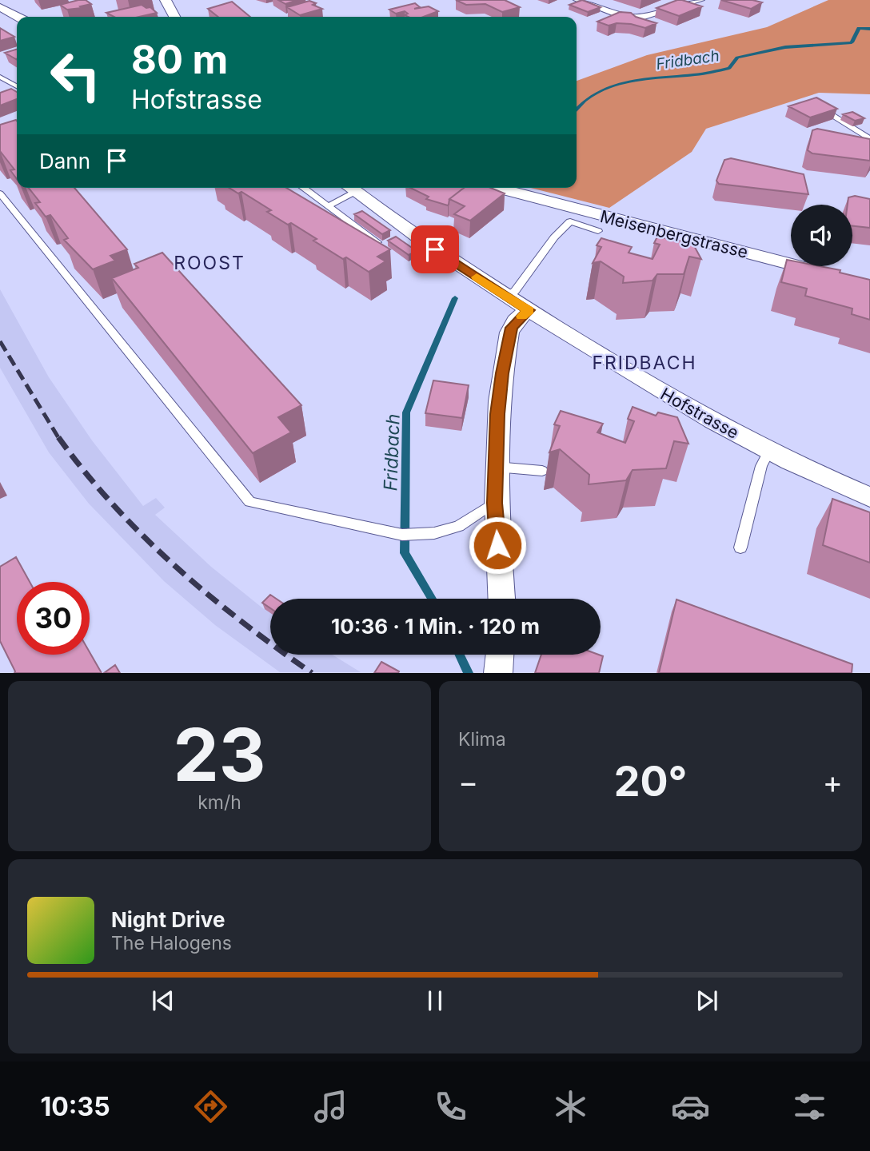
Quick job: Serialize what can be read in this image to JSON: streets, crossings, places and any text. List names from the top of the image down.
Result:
{
  "streets": {
    "street": ["Meisenbergstrasse", "Hofstrasse"]
  },
  "districts": ["ROOST", "FRIDBACH"],
  "water": ["Fridbach"],
  "page": {
    "turn": ["80 m", "Hofstrasse"],
    "then": "Dann",
    "limit": "30",
    "trip": "10:36 · 1 Min. · 120 m",
    "tile": [
      ["23", "km/h"],
      "Klima"
    ],
    "heat": ["−", "20°", "+"],
    "song": ["Night Drive", "The Halogens"],
    "tabs": "10:35"
  }
}
